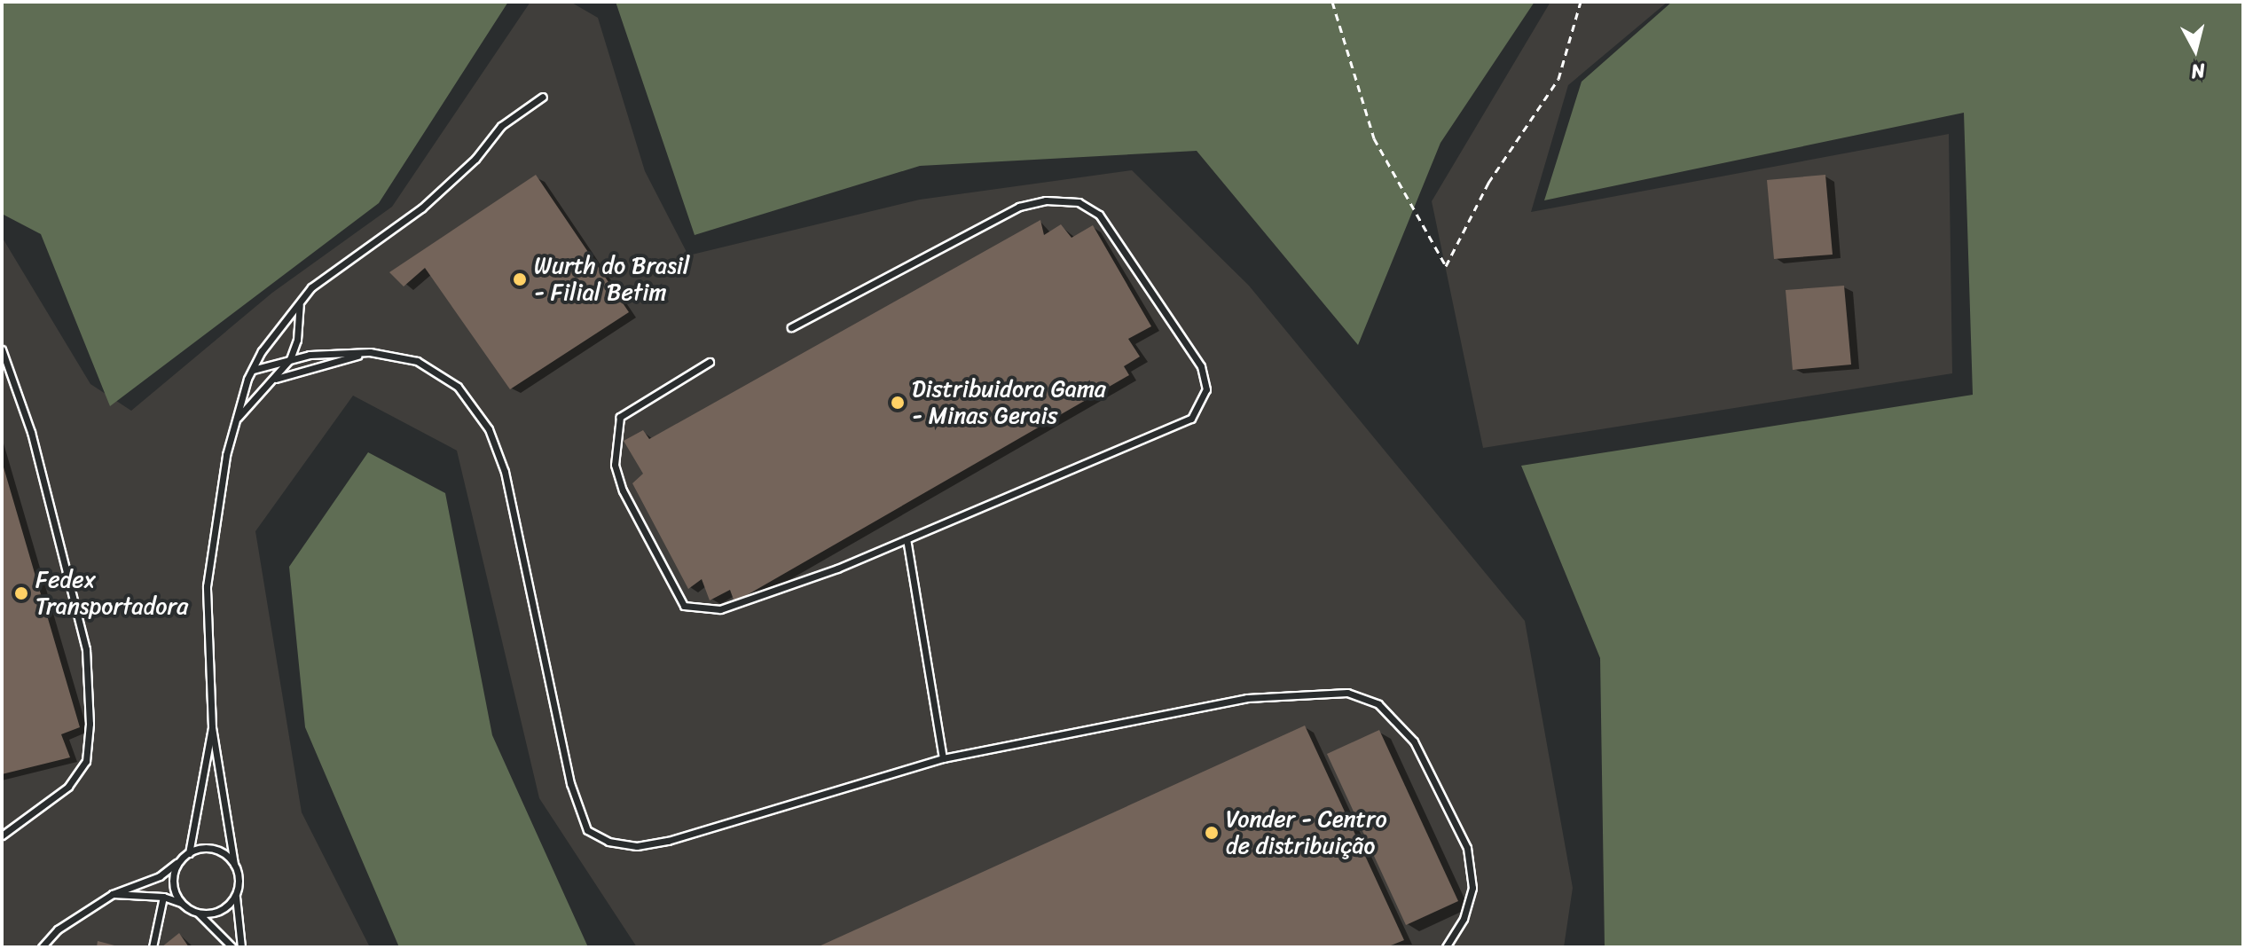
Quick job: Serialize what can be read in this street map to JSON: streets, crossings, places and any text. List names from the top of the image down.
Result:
{
  "places": [
    "Wurth do Brasil - Filial Betim",
    "Distribuidora Gama - Minas Gerais",
    "Fedex Transportadora",
    "Vonder - Centro de distribuição"
  ],
  "north": "bottom"
}
